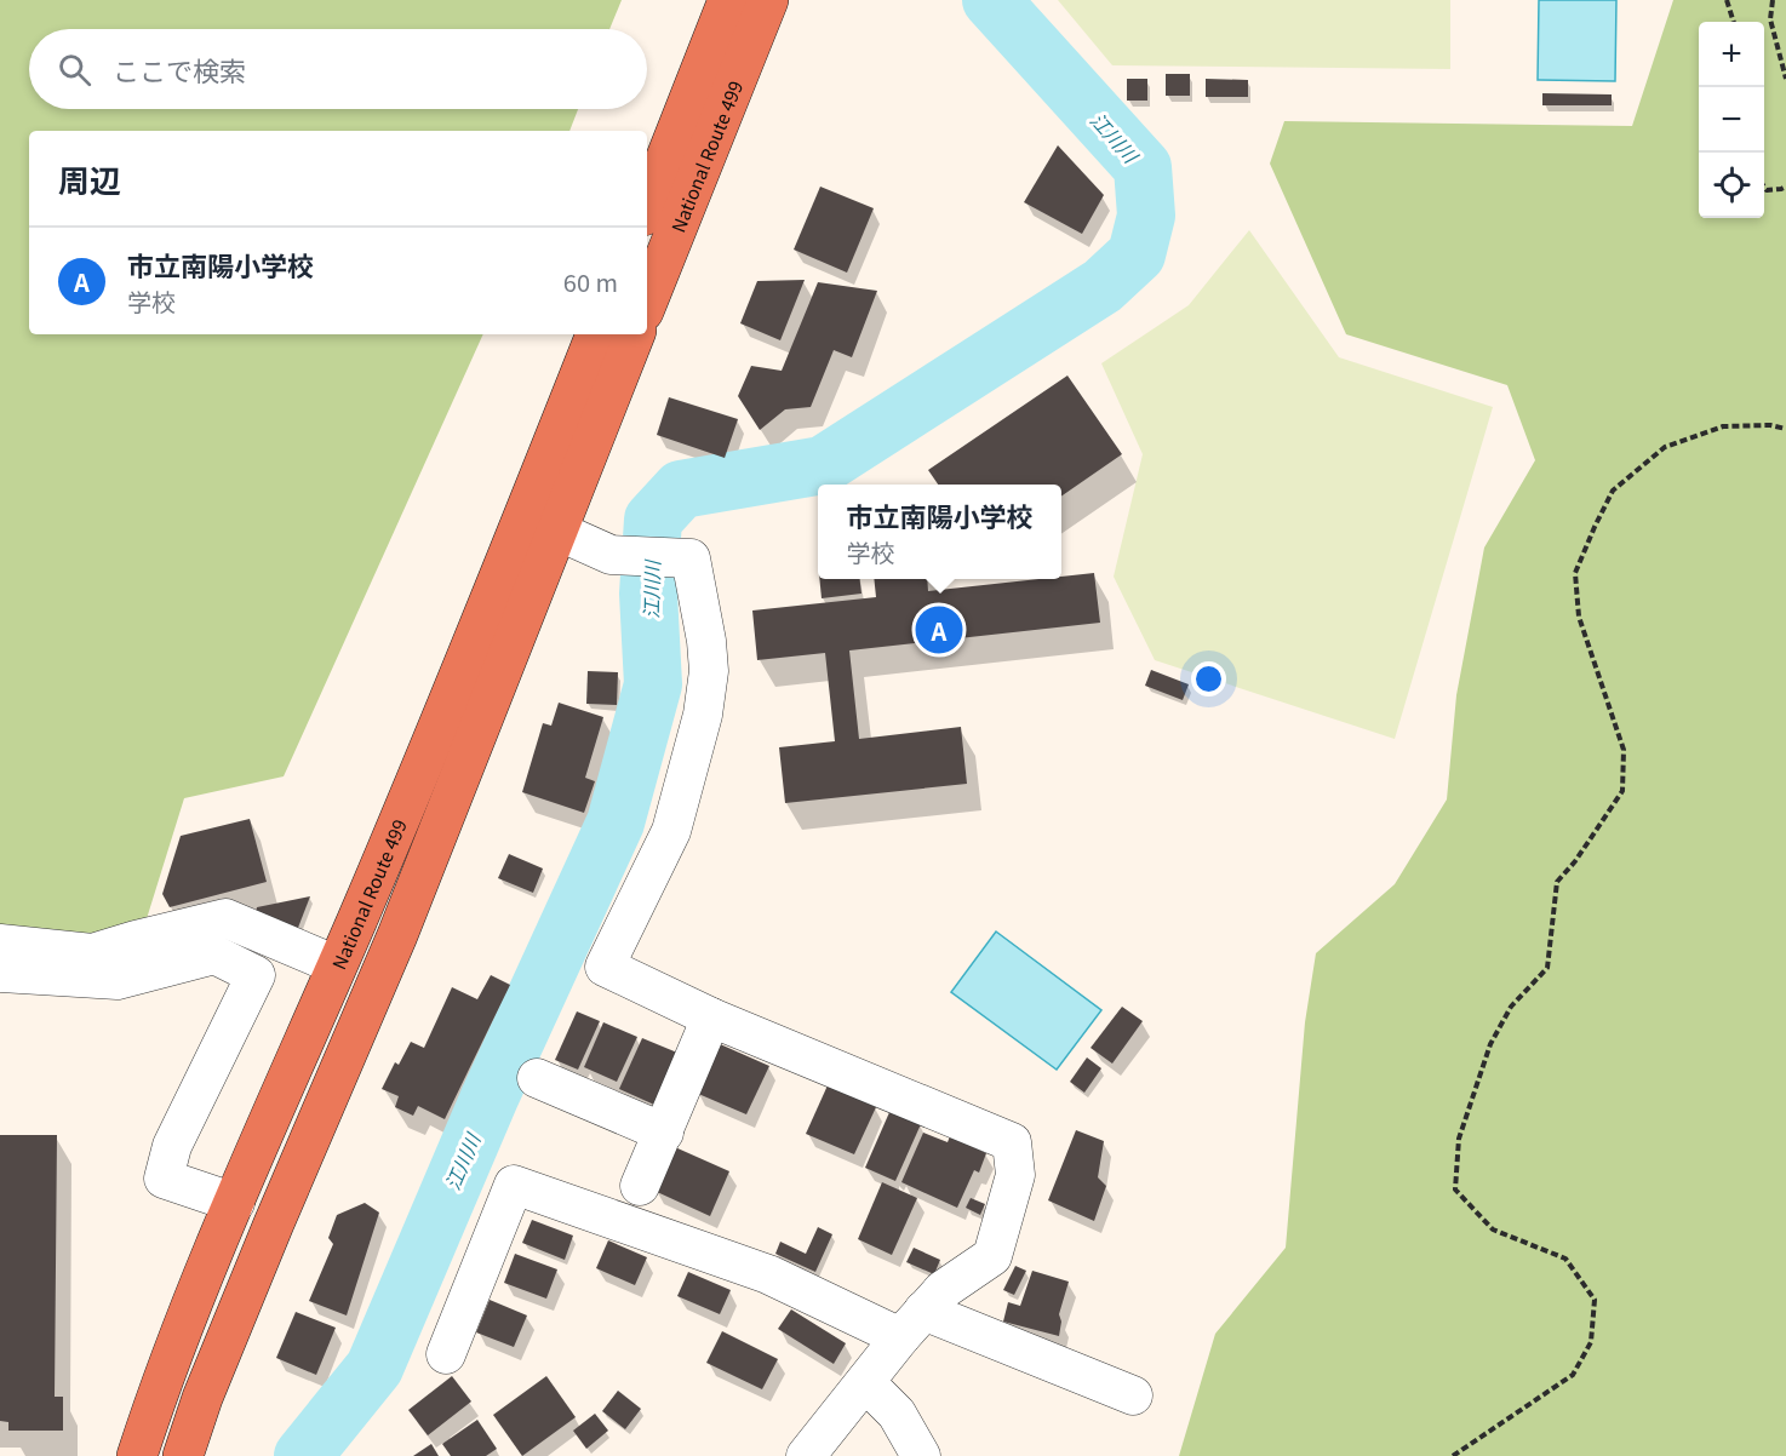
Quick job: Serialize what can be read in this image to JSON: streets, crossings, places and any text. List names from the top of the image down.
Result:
{
  "streets": {
    "highway": ["National Route 499"]
  },
  "water": ["江川川"],
  "page": {
    "map_buttons": ["+", "−"],
    "search": "ここで検索",
    "heading": "周辺",
    "list": [
      {
        "mark": "A",
        "name": "市立南陽小学校",
        "note": "学校",
        "value": "60 m"
      }
    ],
    "popup": ["市立南陽小学校", "学校"],
    "pins": "A"
  }
}
